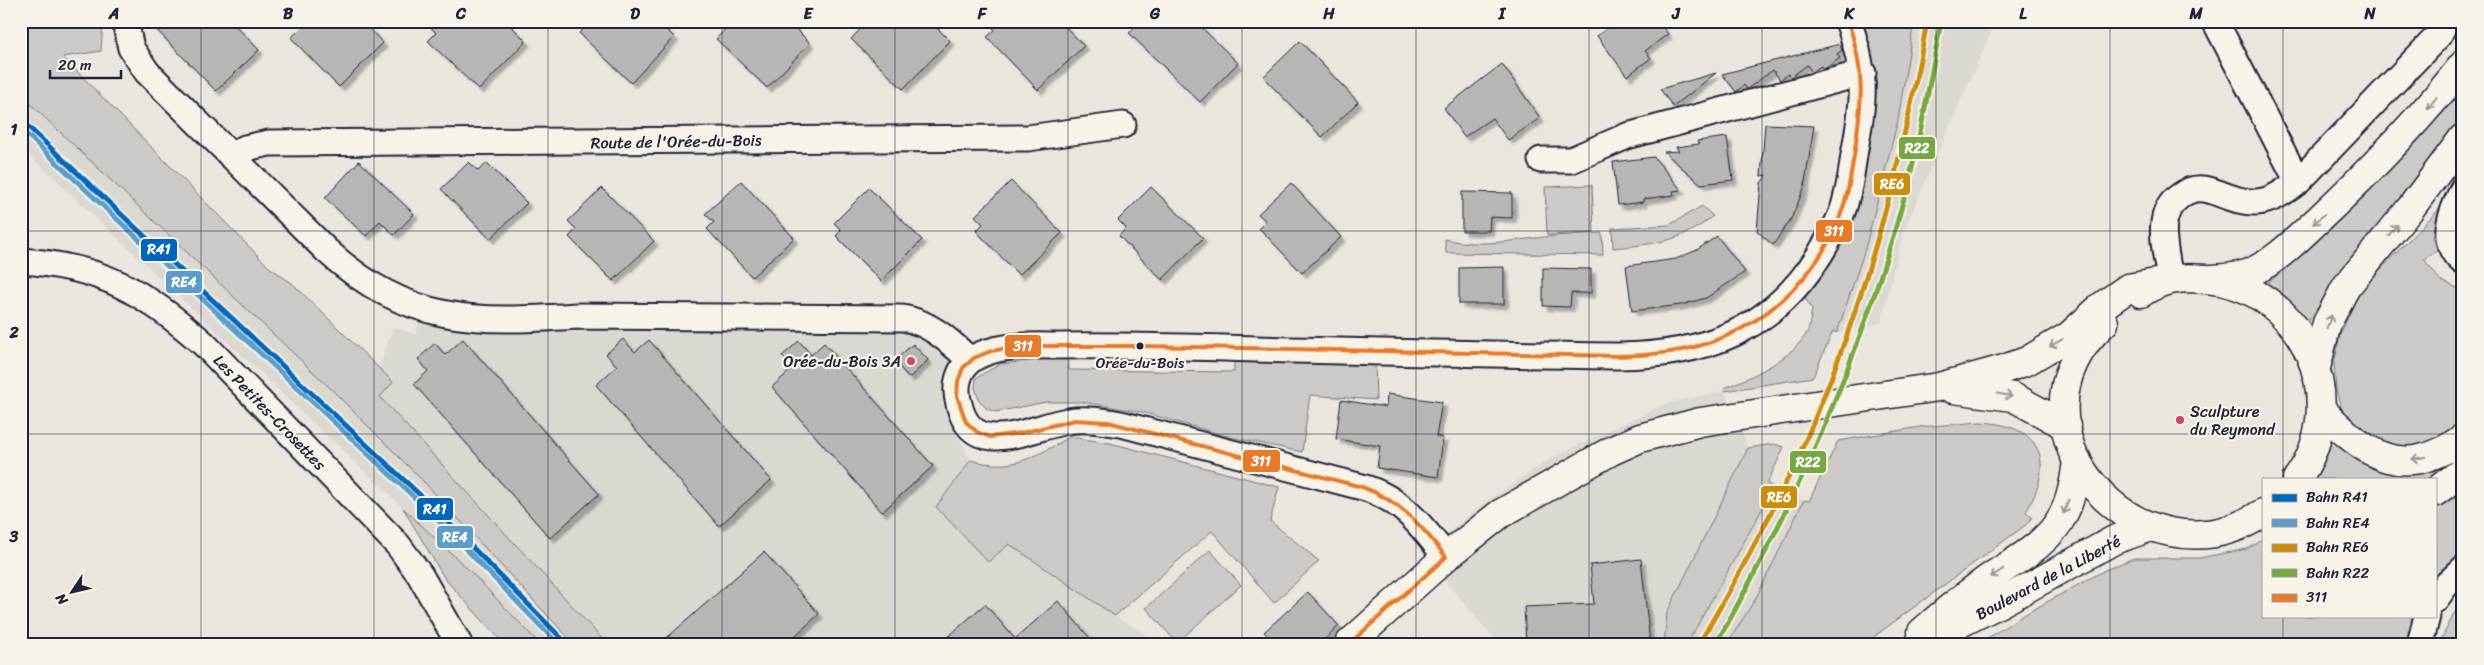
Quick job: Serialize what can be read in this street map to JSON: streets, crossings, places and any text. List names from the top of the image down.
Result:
{
  "streets": {
    "main road": ["Boulevard de la Liberté"],
    "street": ["Route de l'Orée-du-Bois", "Les Petites-Crosettes"]
  },
  "places": ["Orée-du-Bois", "Orée-du-Bois 3A", "Sculpture du Reymond"],
  "lines": [
    "rail line RE6",
    "rail line R22",
    "transit line 311",
    "rail line R41",
    "rail line RE4"
  ],
  "legend": [
    "Bahn R41",
    "Bahn RE4",
    "Bahn RE6",
    "Bahn R22",
    "311"
  ],
  "scale_bar": "20 m",
  "north": "bottom left",
  "grid": {
    "columns": [
      "A",
      "B",
      "C",
      "D",
      "E",
      "F",
      "G",
      "H",
      "I",
      "J",
      "K",
      "L",
      "M",
      "N"
    ],
    "rows": ["1", "2", "3"]
  }
}
